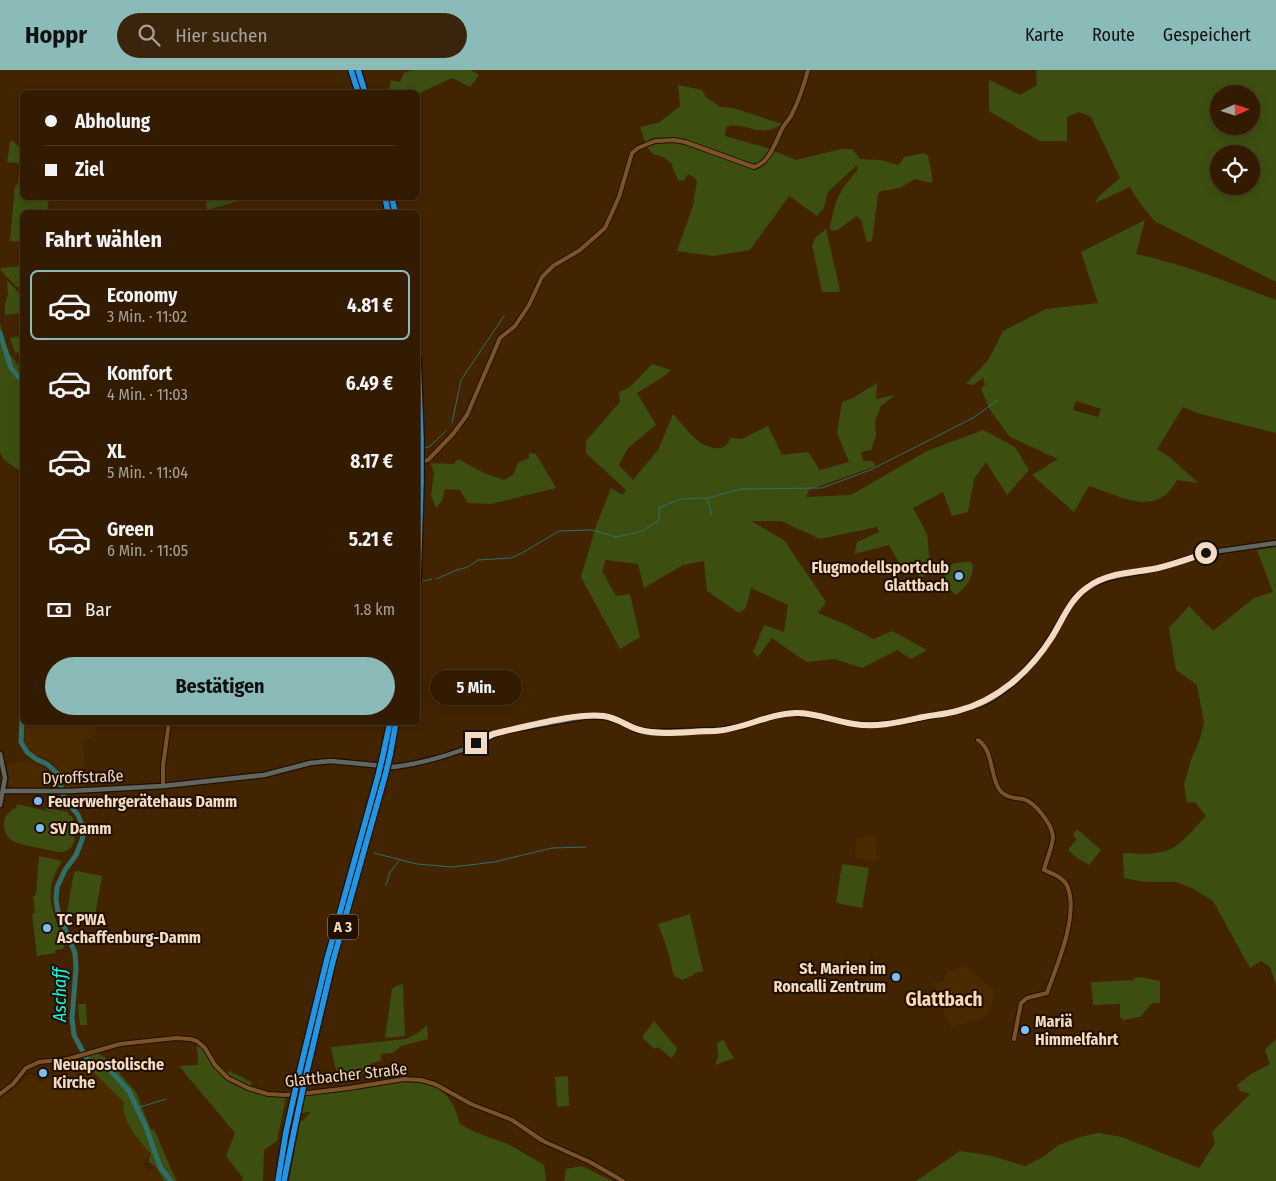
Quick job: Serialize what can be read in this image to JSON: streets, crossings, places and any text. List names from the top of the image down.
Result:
{
  "streets": {
    "highway": ["A 3"],
    "main road": ["Dyroffstraße"],
    "street": ["Glattbacher Straße"]
  },
  "districts": ["Glattbach"],
  "water": ["Aschaff"],
  "places": [
    "Flugmodellsportclub Glattbach",
    "Feuerwehrgerätehaus Damm",
    "SV Damm",
    "TC PWA Aschaffenburg-Damm",
    "St. Marien im Roncalli Zentrum",
    "Mariä Himmelfahrt",
    "Neuapostolische Kirche"
  ],
  "north": "right",
  "page": {
    "header": "Hoppr",
    "search": "Hier suchen",
    "nav": ["Karte", "Route", "Gespeichert"],
    "banner": ["Abholung", "Ziel"],
    "heading": "Fahrt wählen",
    "list": [
      {
        "name": "Economy",
        "note": "3 Min. · 11:02",
        "value": "4.81 €"
      },
      {
        "name": "Komfort",
        "note": "4 Min. · 11:03",
        "value": "6.49 €"
      },
      {
        "name": "XL",
        "note": "5 Min. · 11:04",
        "value": "8.17 €"
      },
      {
        "name": "Green",
        "note": "6 Min. · 11:05",
        "value": "5.21 €"
      }
    ],
    "pay": ["Bar", "1.8 km"],
    "buttons": "Bestätigen",
    "bubble": "5 Min."
  }
}
